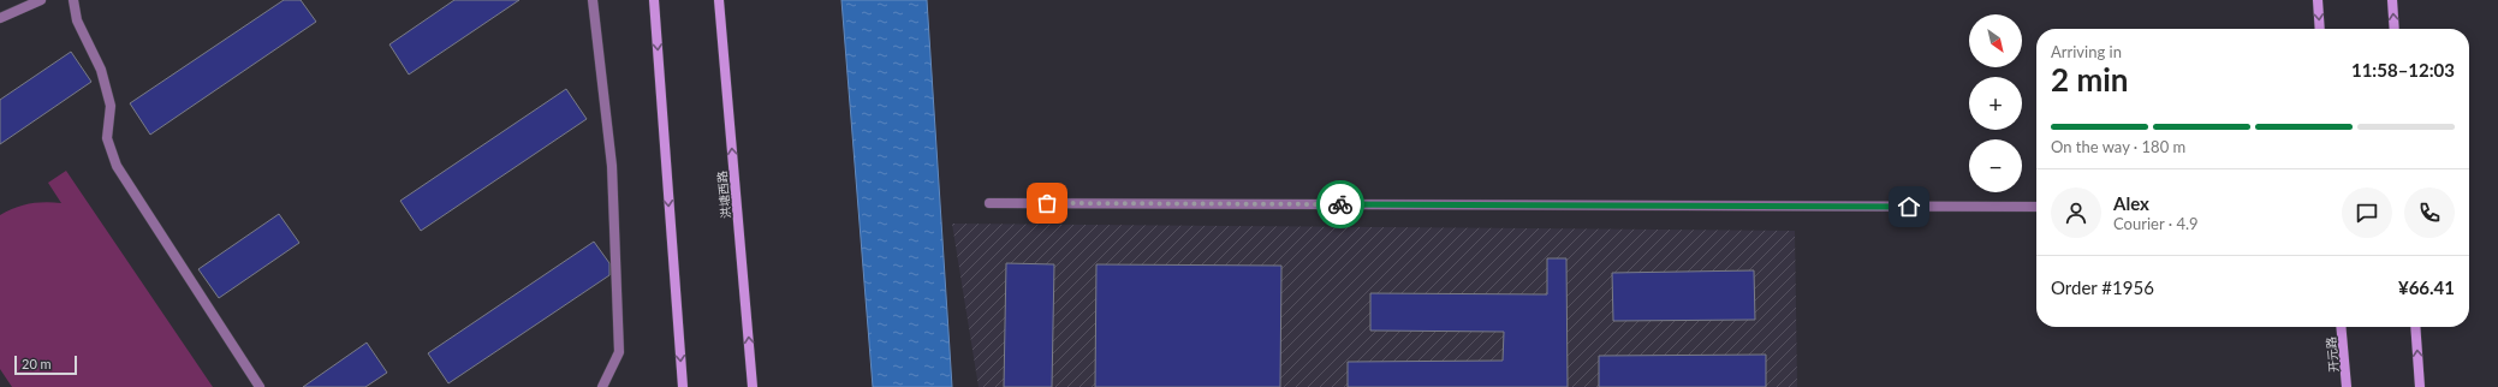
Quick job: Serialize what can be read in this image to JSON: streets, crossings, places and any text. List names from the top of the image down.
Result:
{
  "streets": {
    "main road": ["洪塘西路", "开元路"]
  },
  "scale_bar": "20 m",
  "north": "bottom right",
  "page": {
    "map_buttons": ["+", "−"],
    "heading": ["2 min", "Arriving in", "11:58–12:03"],
    "panel": [
      "Alex",
      "Courier · 4.9",
      "Order #1956",
      "¥66.41"
    ],
    "bar": "On the way · 180 m",
    "scale": "20 m"
  }
}
